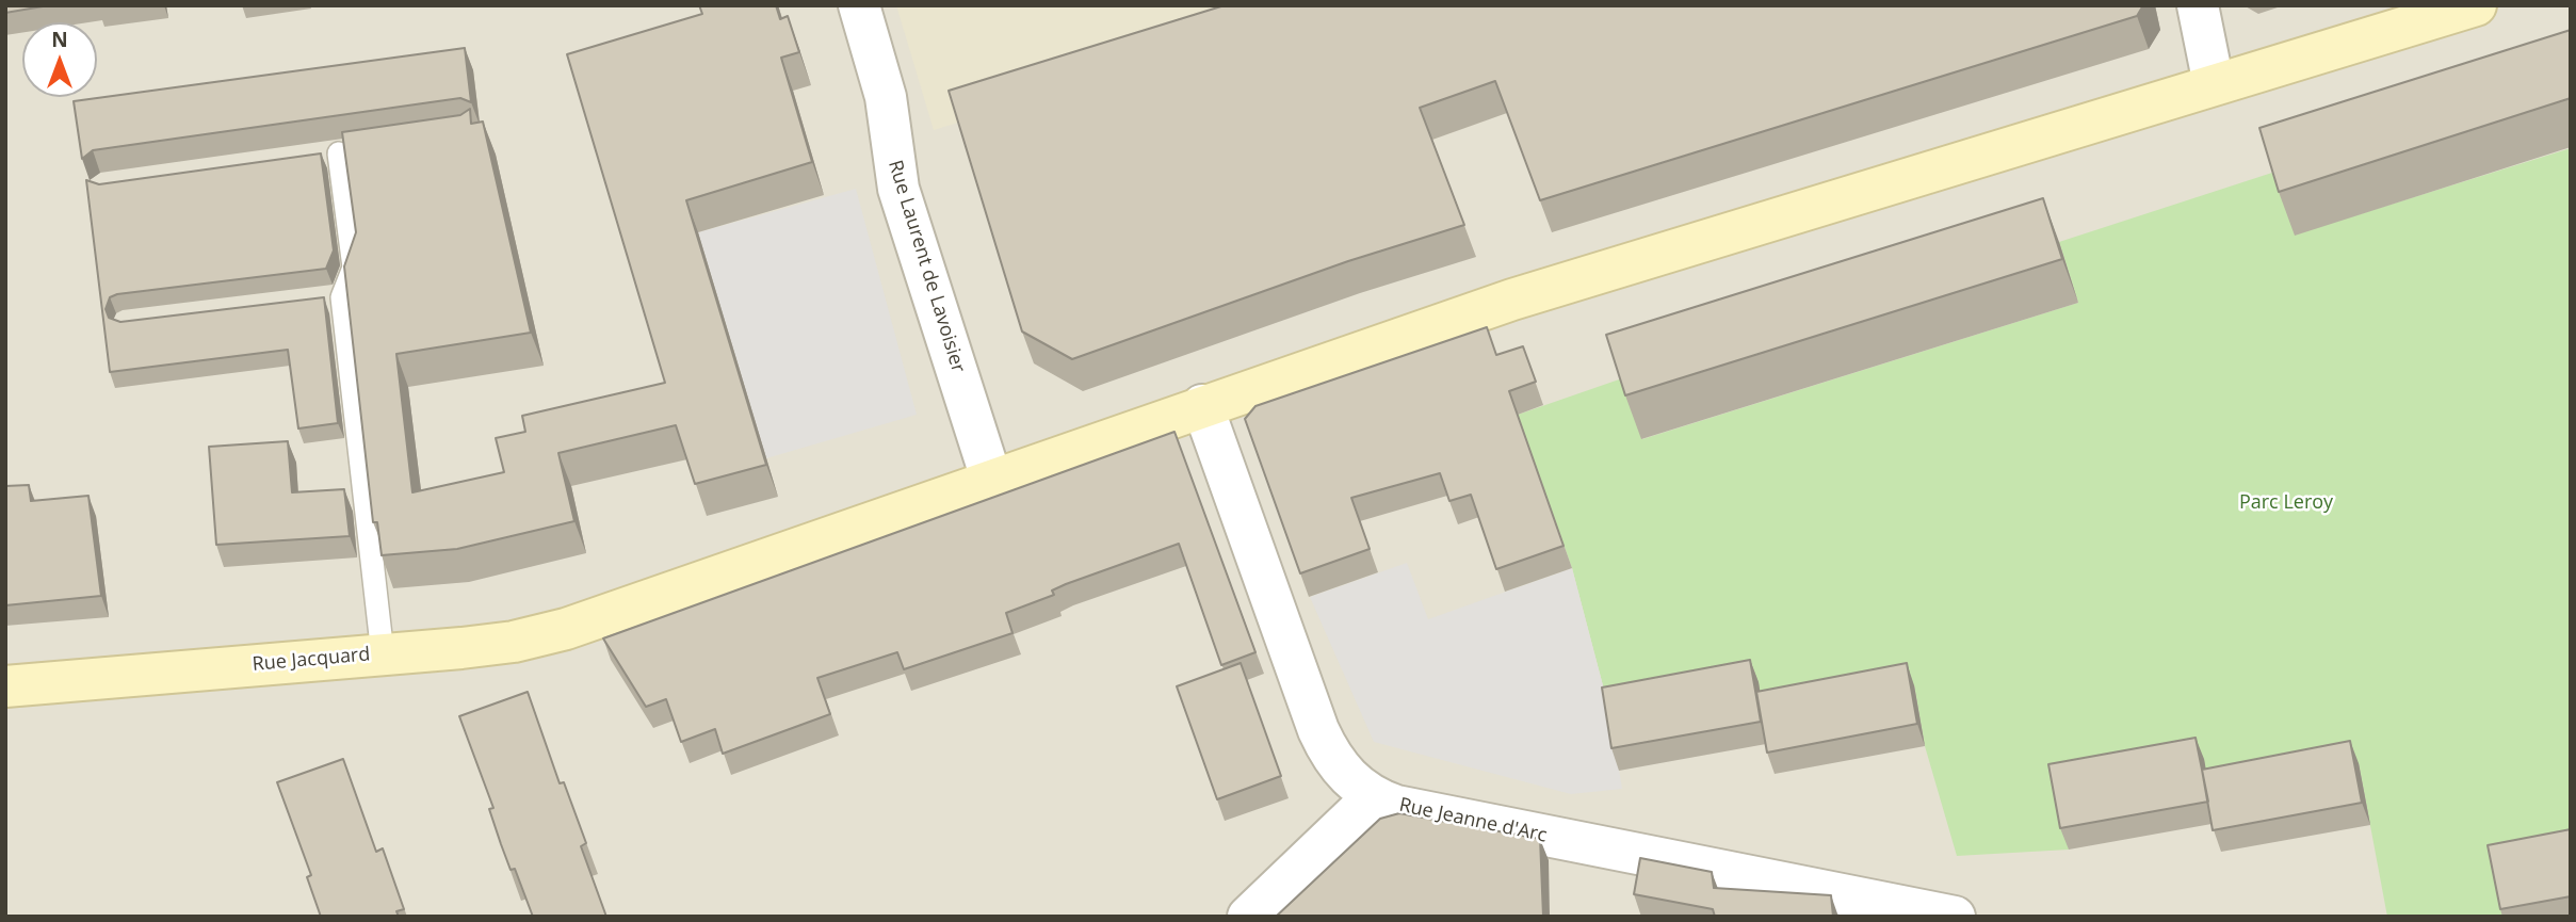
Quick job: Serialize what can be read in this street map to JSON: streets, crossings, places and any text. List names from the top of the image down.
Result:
{
  "streets": {
    "street": ["Rue Laurent de Lavoisier", "Rue Jacquard", "Rue Jeanne d'Arc"]
  },
  "crossings": [
    ["Rue Laurent de Lavoisier", "Rue Jacquard"],
    ["Rue Jacquard", "Rue Jeanne d'Arc"]
  ],
  "parks": ["Parc Leroy"],
  "north": "top"
}
